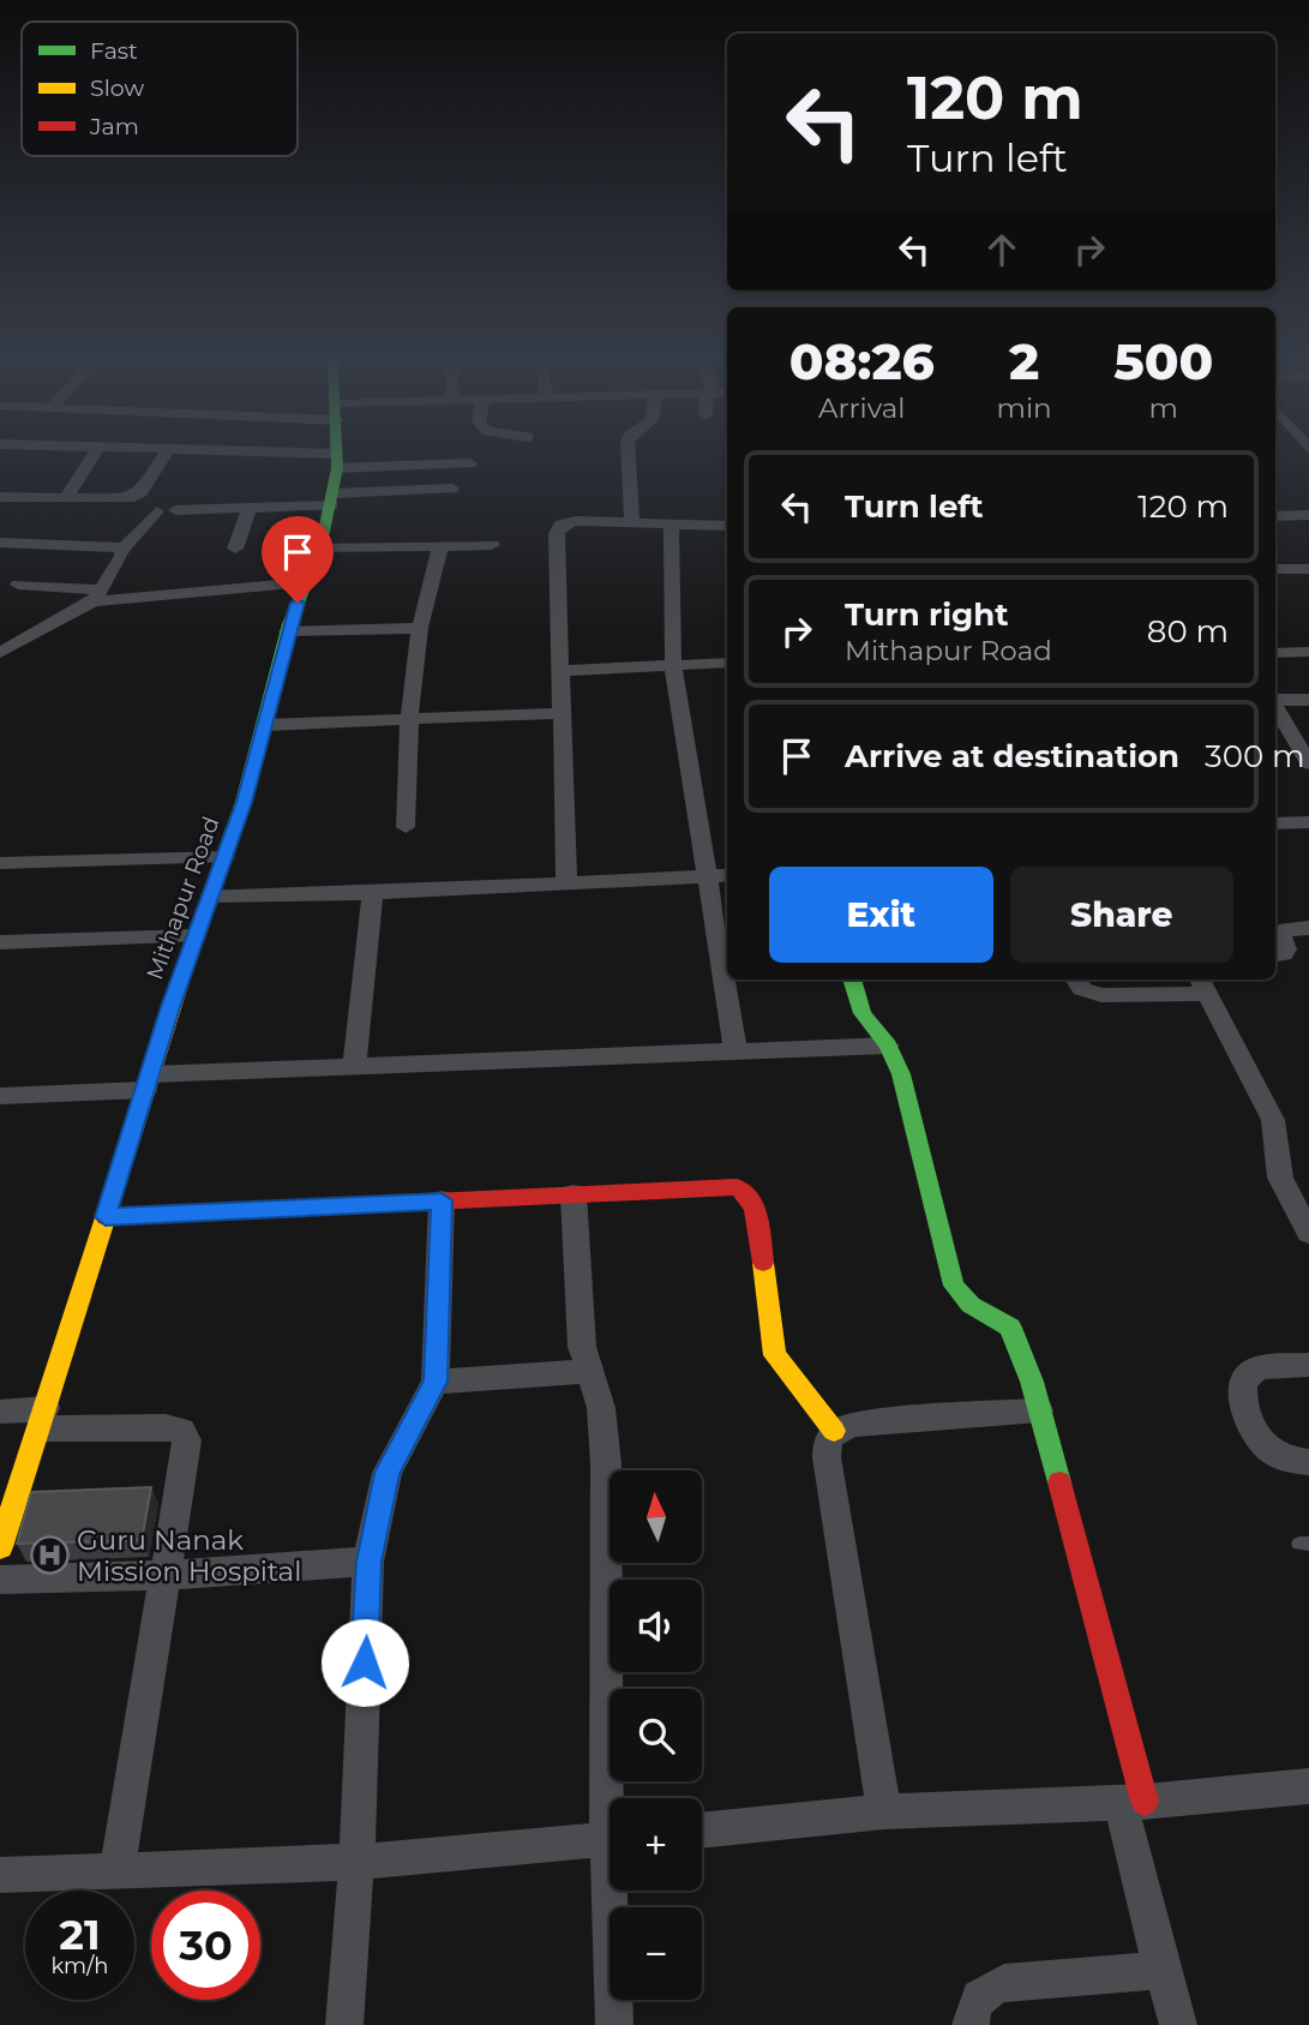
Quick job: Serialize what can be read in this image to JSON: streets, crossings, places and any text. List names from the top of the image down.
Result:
{
  "streets": {
    "street": ["Mithapur Road"]
  },
  "places": {
    "hospital": ["Guru Nanak Mission Hospital"]
  },
  "legend": ["Fast", "Slow", "Jam"],
  "north": "top",
  "page": {
    "turn": ["120 m", "Turn left"],
    "eta": [
      "08:26",
      "Arrival",
      "2",
      "min",
      "500",
      "m"
    ],
    "list": [
      {
        "name": "Turn left",
        "value": "120 m"
      },
      {
        "name": "Turn right",
        "note": "Mithapur Road",
        "value": "80 m"
      },
      {
        "name": "Arrive at destination",
        "value": "300 m"
      }
    ],
    "buttons": ["Exit", "Share"],
    "map_buttons": ["+", "−"],
    "speed": "21 km/h",
    "limit": "30"
  }
}
